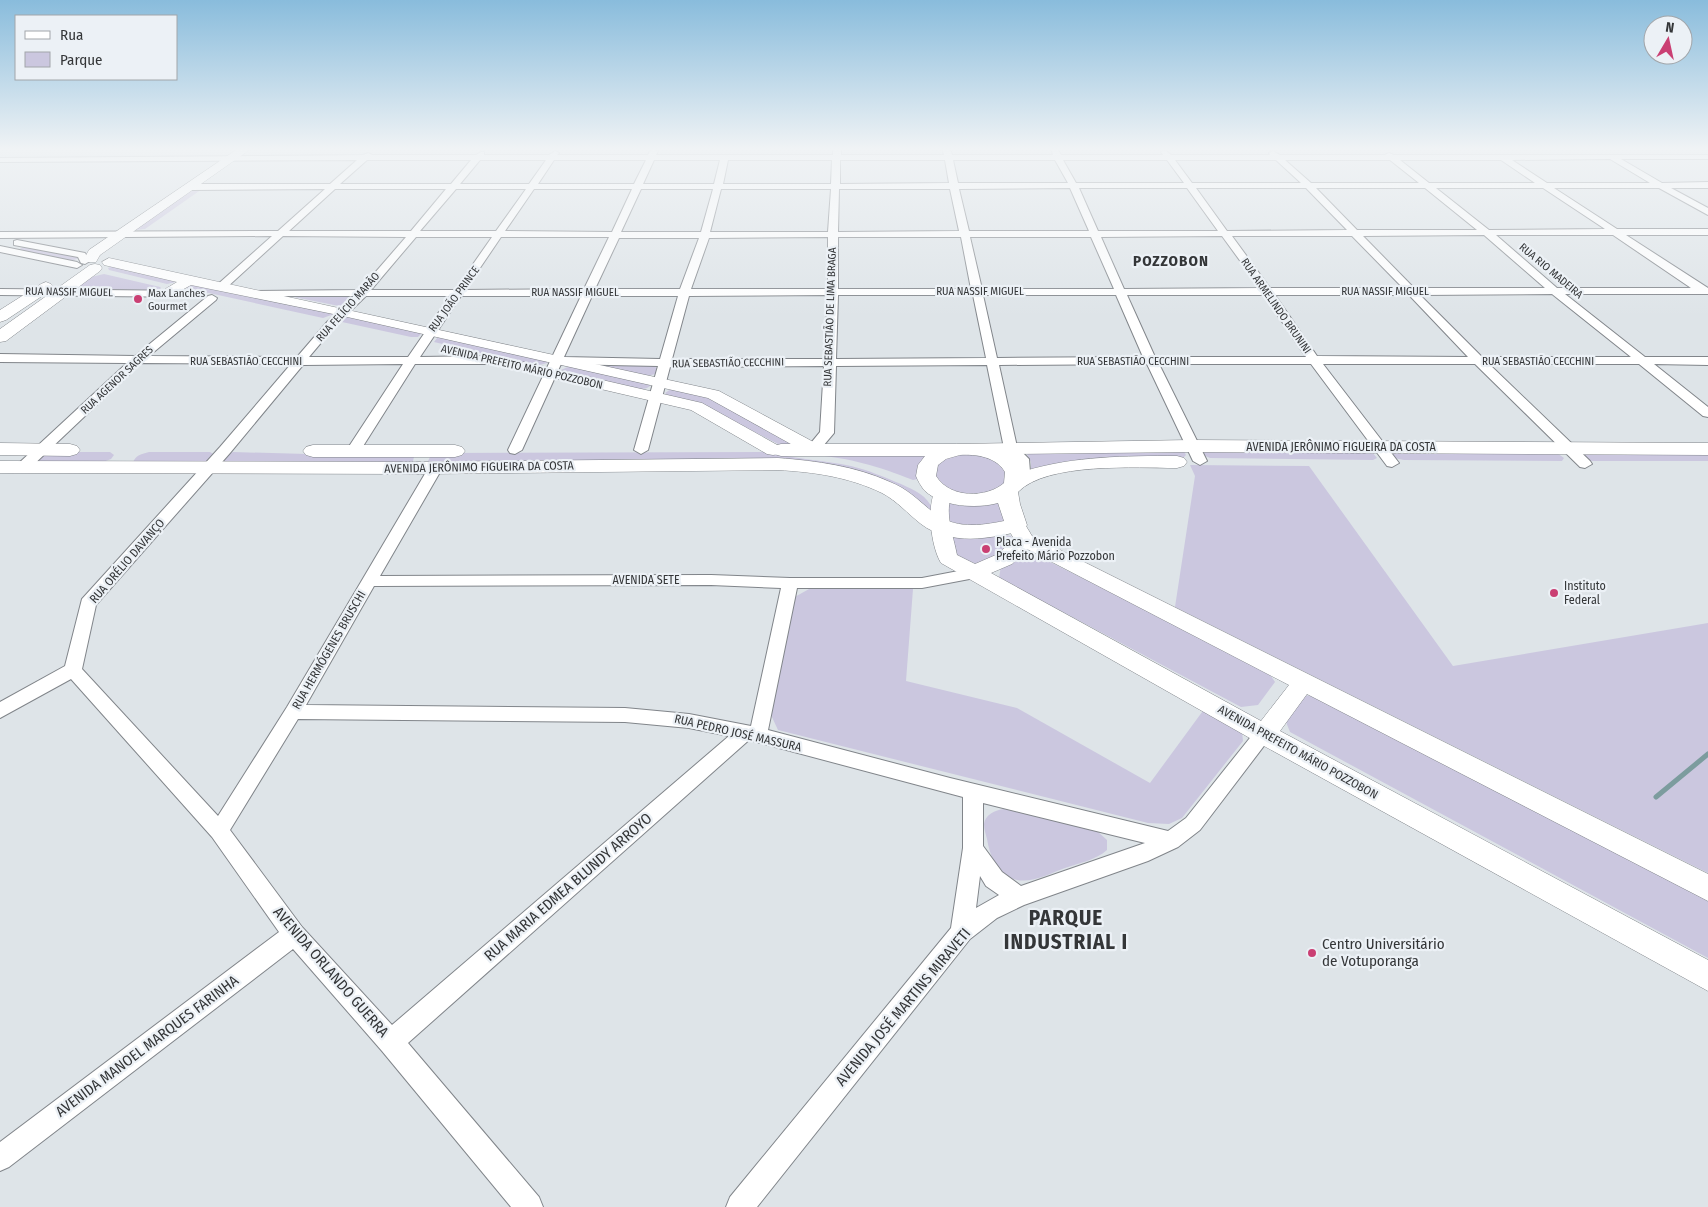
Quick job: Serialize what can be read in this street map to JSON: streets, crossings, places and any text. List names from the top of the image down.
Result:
{
  "streets": {
    "main road": ["AVENIDA PREFEITO MÁRIO POZZOBON", "AVENIDA JERÔNIMO FIGUEIRA DA COSTA"],
    "street": [
      "RUA RIO MADEIRA",
      "RUA NASSIF MIGUEL",
      "RUA JOÃO PRINCE",
      "RUA ARMELINDO BRUNINI",
      "RUA FELÍCIO MARÃO",
      "RUA SEBASTIÃO DE LIMA BRAGA",
      "RUA SEBASTIÃO CECCHINI",
      "RUA AGENOR SAGRES",
      "RUA ORÉLIO DAVANÇO",
      "AVENIDA SETE",
      "RUA HERMÓGENES BRUSCHI",
      "RUA PEDRO JOSÉ MASSURA",
      "RUA MARIA EDMEA BLUNDY ARROYO",
      "AVENIDA ORLANDO GUERRA",
      "AVENIDA JOSÉ MARTINS MIRAVETI",
      "AVENIDA MANOEL MARQUES FARINHA"
    ]
  },
  "crossings": [
    ["RUA RIO MADEIRA", "RUA NASSIF MIGUEL"],
    ["RUA RIO MADEIRA", "RUA SEBASTIÃO CECCHINI"],
    ["RUA NASSIF MIGUEL", "RUA JOÃO PRINCE"],
    ["RUA NASSIF MIGUEL", "RUA ARMELINDO BRUNINI"],
    ["RUA NASSIF MIGUEL", "RUA FELÍCIO MARÃO"],
    ["RUA NASSIF MIGUEL", "RUA SEBASTIÃO DE LIMA BRAGA"],
    ["RUA NASSIF MIGUEL", "AVENIDA PREFEITO MÁRIO POZZOBON"],
    ["RUA JOÃO PRINCE", "RUA SEBASTIÃO CECCHINI"],
    ["RUA JOÃO PRINCE", "AVENIDA PREFEITO MÁRIO POZZOBON"],
    ["RUA JOÃO PRINCE", "AVENIDA JERÔNIMO FIGUEIRA DA COSTA"],
    ["RUA ARMELINDO BRUNINI", "RUA SEBASTIÃO CECCHINI"],
    ["RUA ARMELINDO BRUNINI", "AVENIDA JERÔNIMO FIGUEIRA DA COSTA"],
    ["RUA FELÍCIO MARÃO", "RUA SEBASTIÃO CECCHINI"],
    ["RUA FELÍCIO MARÃO", "AVENIDA PREFEITO MÁRIO POZZOBON"],
    ["RUA FELÍCIO MARÃO", "AVENIDA JERÔNIMO FIGUEIRA DA COSTA"],
    ["RUA FELÍCIO MARÃO", "RUA ORÉLIO DAVANÇO"],
    ["RUA SEBASTIÃO DE LIMA BRAGA", "RUA SEBASTIÃO CECCHINI"],
    ["RUA SEBASTIÃO DE LIMA BRAGA", "AVENIDA PREFEITO MÁRIO POZZOBON"],
    ["RUA SEBASTIÃO DE LIMA BRAGA", "AVENIDA JERÔNIMO FIGUEIRA DA COSTA"],
    ["RUA SEBASTIÃO CECCHINI", "AVENIDA PREFEITO MÁRIO POZZOBON"],
    ["RUA SEBASTIÃO CECCHINI", "RUA AGENOR SAGRES"],
    ["AVENIDA PREFEITO MÁRIO POZZOBON", "RUA AGENOR SAGRES"],
    ["AVENIDA PREFEITO MÁRIO POZZOBON", "AVENIDA JERÔNIMO FIGUEIRA DA COSTA"],
    ["AVENIDA PREFEITO MÁRIO POZZOBON", "AVENIDA SETE"],
    ["AVENIDA PREFEITO MÁRIO POZZOBON", "AVENIDA JOSÉ MARTINS MIRAVETI"],
    ["RUA AGENOR SAGRES", "AVENIDA JERÔNIMO FIGUEIRA DA COSTA"],
    ["AVENIDA JERÔNIMO FIGUEIRA DA COSTA", "RUA ORÉLIO DAVANÇO"],
    ["AVENIDA JERÔNIMO FIGUEIRA DA COSTA", "RUA HERMÓGENES BRUSCHI"],
    ["RUA ORÉLIO DAVANÇO", "AVENIDA ORLANDO GUERRA"],
    ["AVENIDA SETE", "RUA HERMÓGENES BRUSCHI"],
    ["RUA HERMÓGENES BRUSCHI", "RUA PEDRO JOSÉ MASSURA"],
    ["RUA HERMÓGENES BRUSCHI", "AVENIDA ORLANDO GUERRA"],
    ["RUA PEDRO JOSÉ MASSURA", "RUA MARIA EDMEA BLUNDY ARROYO"],
    ["RUA PEDRO JOSÉ MASSURA", "AVENIDA JOSÉ MARTINS MIRAVETI"],
    ["RUA MARIA EDMEA BLUNDY ARROYO", "AVENIDA ORLANDO GUERRA"],
    ["AVENIDA ORLANDO GUERRA", "AVENIDA MANOEL MARQUES FARINHA"]
  ],
  "districts": ["POZZOBON", "PARQUE INDUSTRIAL I"],
  "places": [
    "Max Lanches Gourmet",
    "Placa - Avenida Prefeito Mário Pozzobon",
    "Instituto Federal",
    "Centro Universitário de Votuporanga"
  ],
  "legend": ["Rua", "Parque"],
  "north": "top"
}
